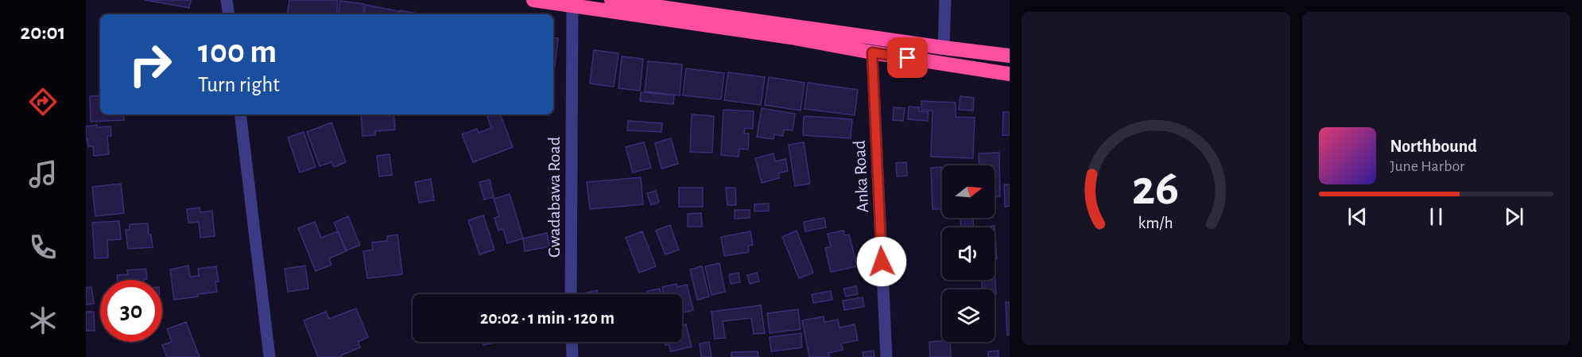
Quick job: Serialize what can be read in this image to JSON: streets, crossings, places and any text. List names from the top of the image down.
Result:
{
  "streets": {
    "street": ["Anka Road", "Gwadabawa Road"]
  },
  "north": "right",
  "page": {
    "tabs": "20:01",
    "turn": ["100 m", "Turn right"],
    "song": ["Northbound", "June Harbor"],
    "limit": "30",
    "trip": "20:02 · 1 min · 120 m",
    "gauge": ["26", "km/h"]
  }
}
